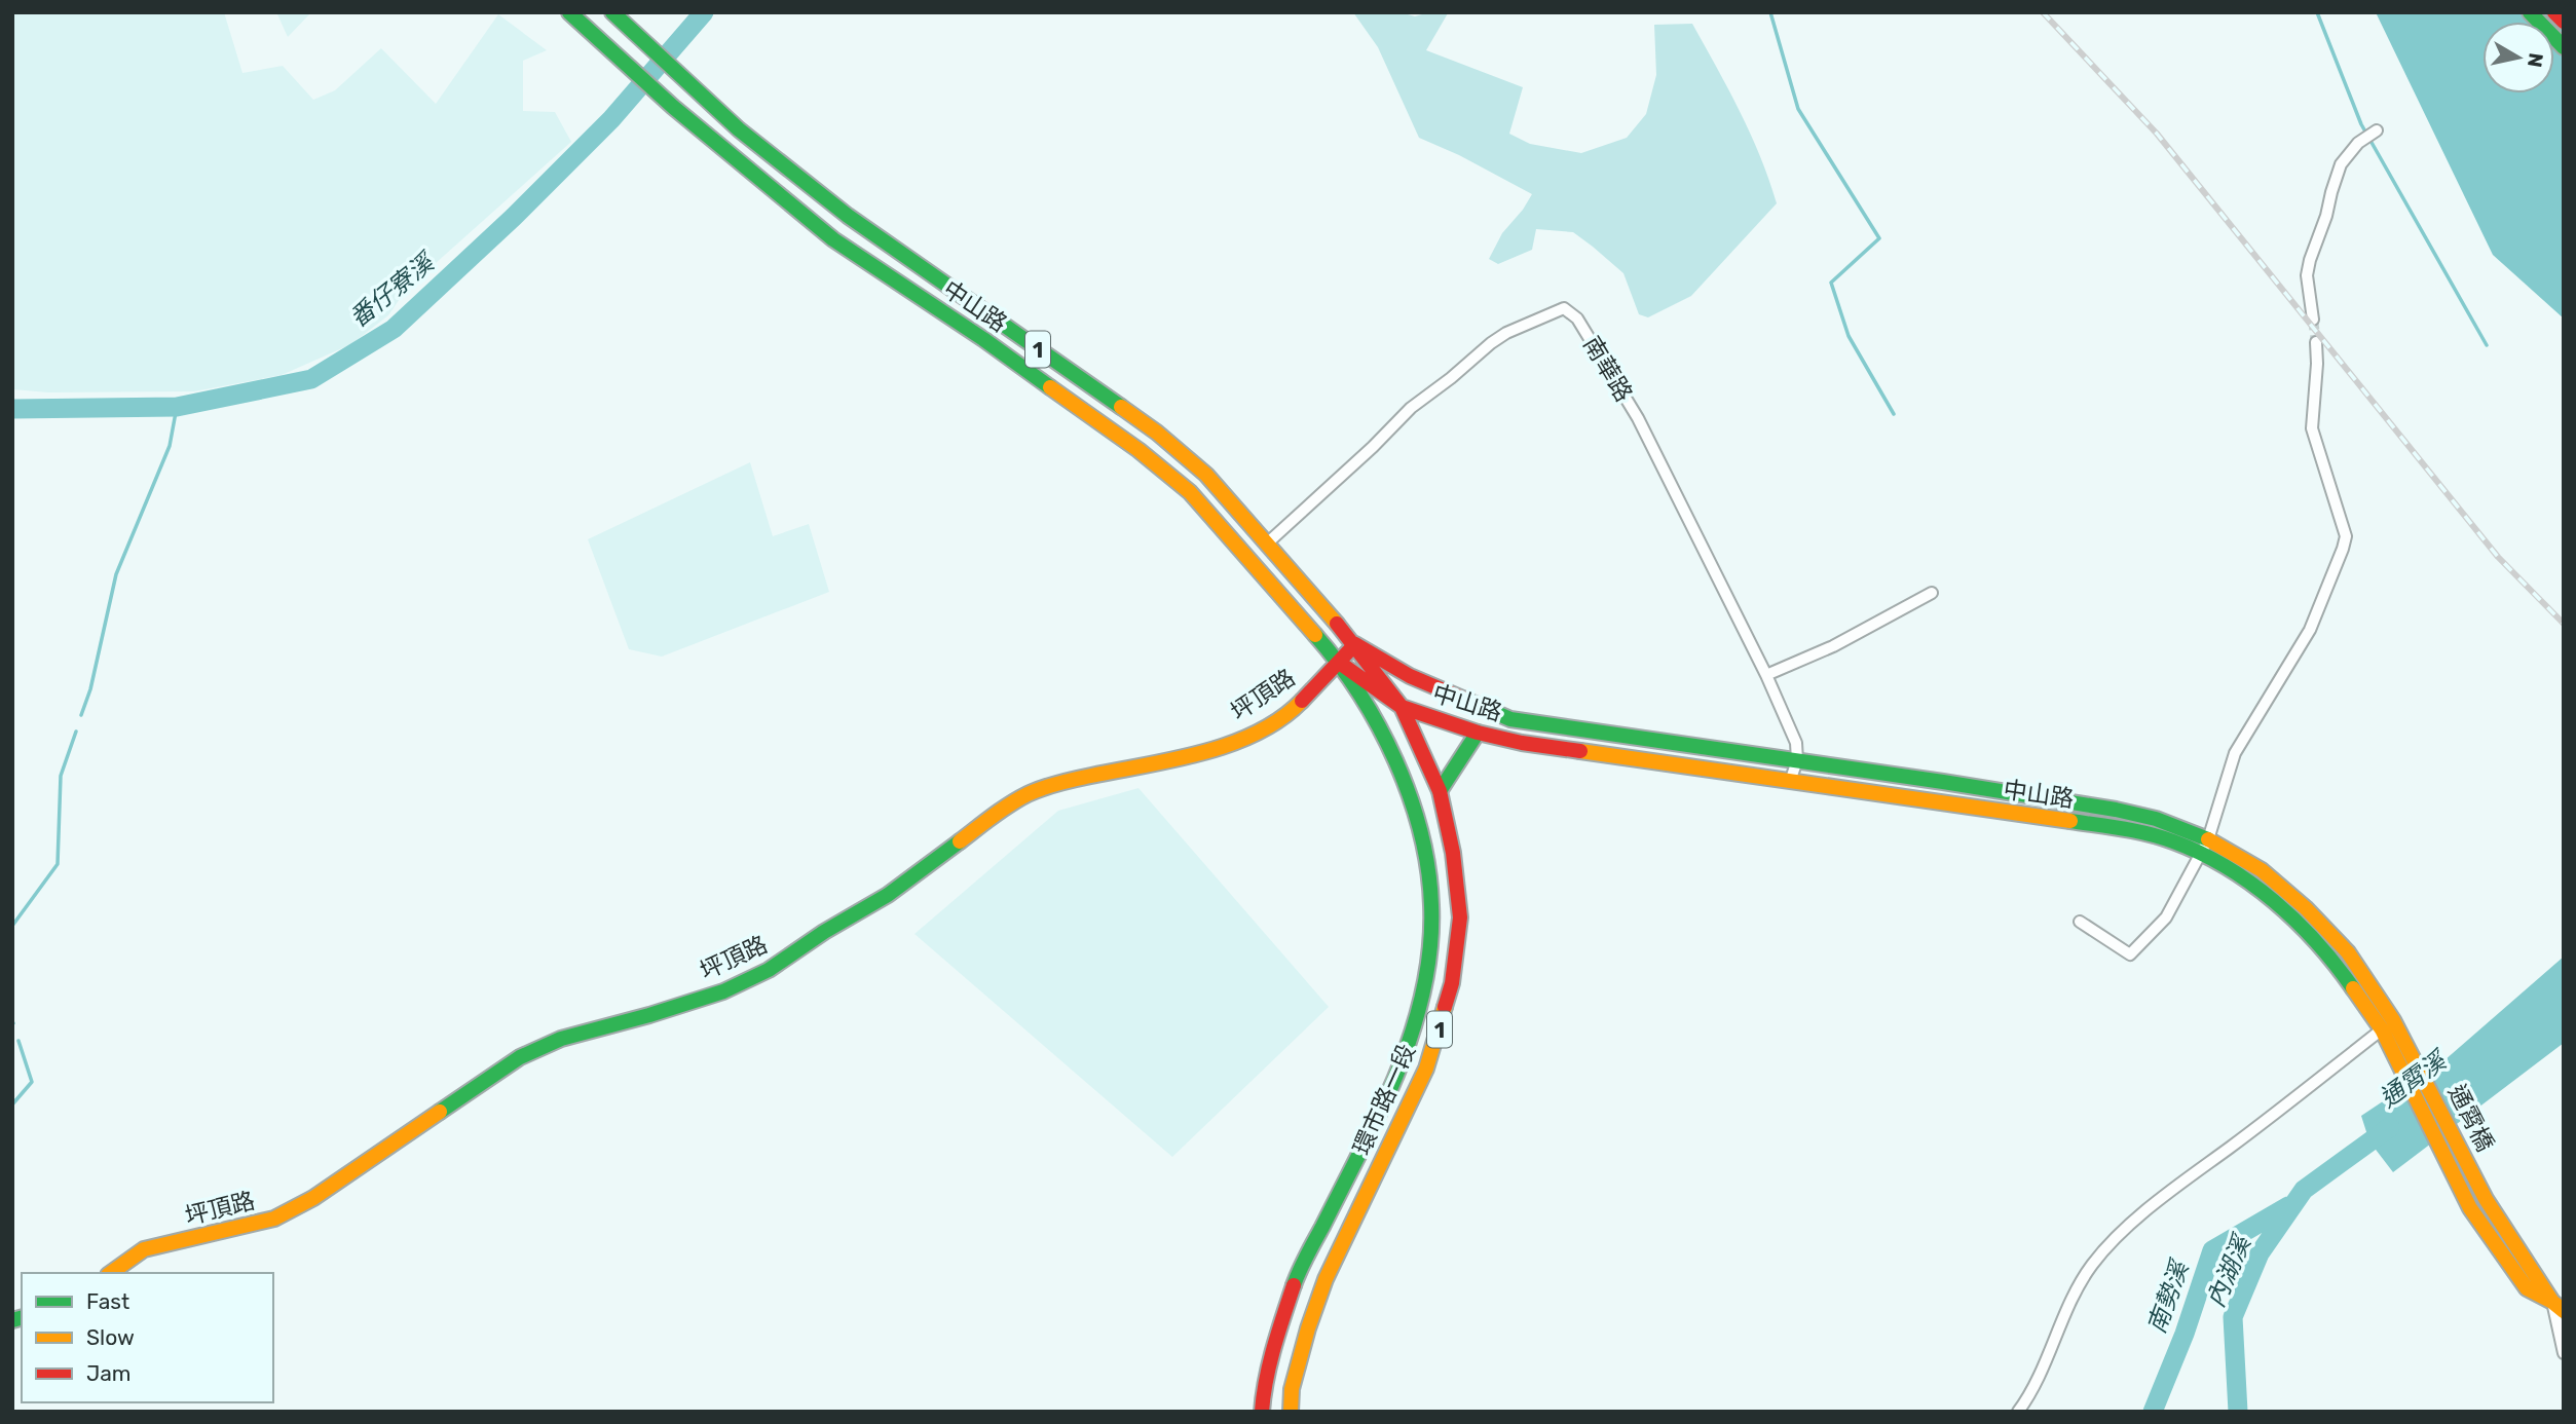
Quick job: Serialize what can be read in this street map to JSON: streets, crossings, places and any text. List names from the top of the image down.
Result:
{
  "streets": {
    "main road": [
      "中山路",
      "1",
      "坪頂路",
      "環市路一段",
      "通霄橋"
    ],
    "street": ["南華路"]
  },
  "crossings": [
    ["中山路", "南華路"],
    ["中山路", "坪頂路"],
    ["中山路", "環市路一段"],
    ["中山路", "通霄橋"],
    ["坪頂路", "環市路一段"]
  ],
  "water": [
    "番仔寮溪",
    "通霄溪",
    "內湖溪",
    "南勢溪"
  ],
  "legend": ["Fast", "Slow", "Jam"],
  "north": "right"
}
